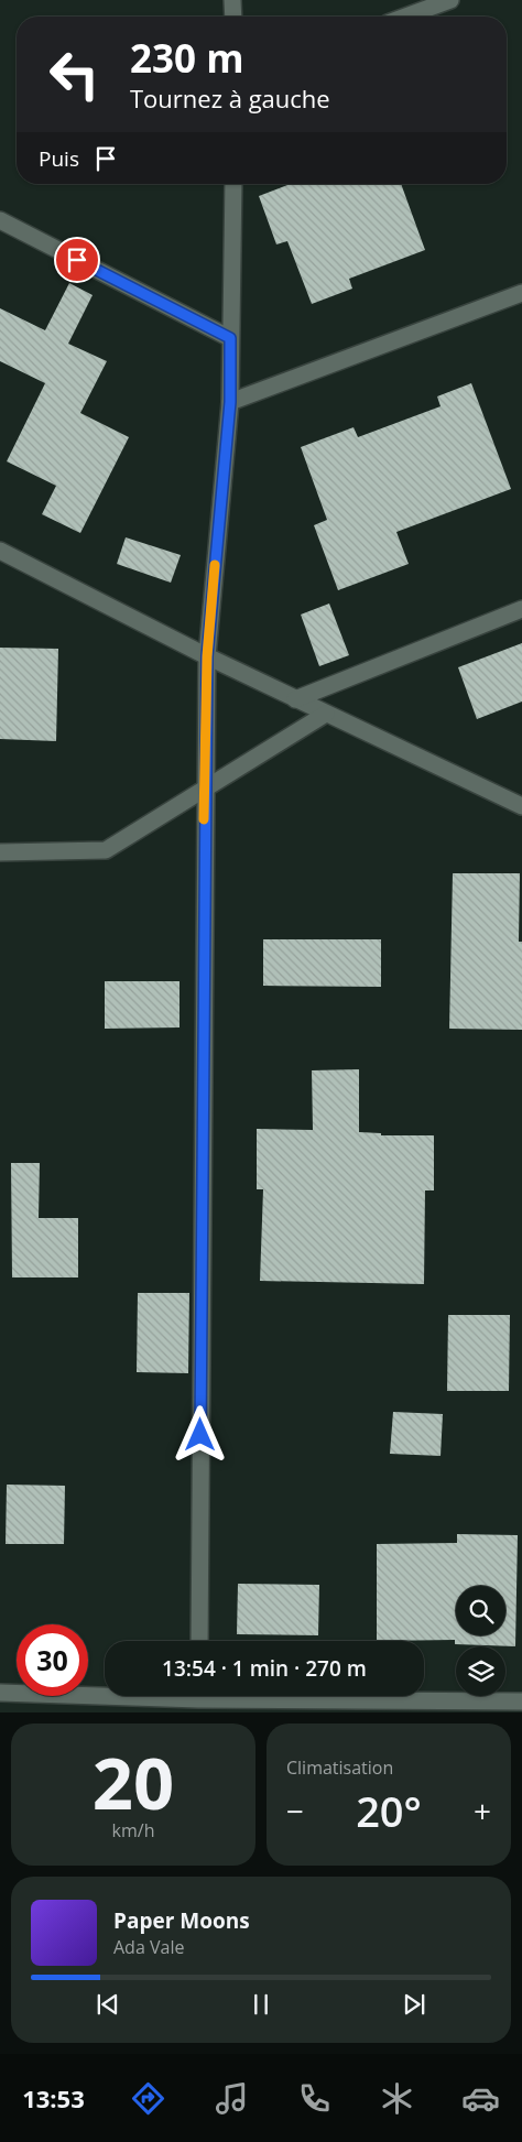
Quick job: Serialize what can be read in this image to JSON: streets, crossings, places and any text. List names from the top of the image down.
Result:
{
  "page": {
    "turn": ["230 m", "Tournez à gauche"],
    "then": "Puis",
    "limit": "30",
    "trip": "13:54 · 1 min · 270 m",
    "tile": [
      ["20", "km/h"],
      "Climatisation"
    ],
    "heat": ["−", "20°", "+"],
    "song": ["Paper Moons", "Ada Vale"],
    "tabs": "13:53"
  }
}
